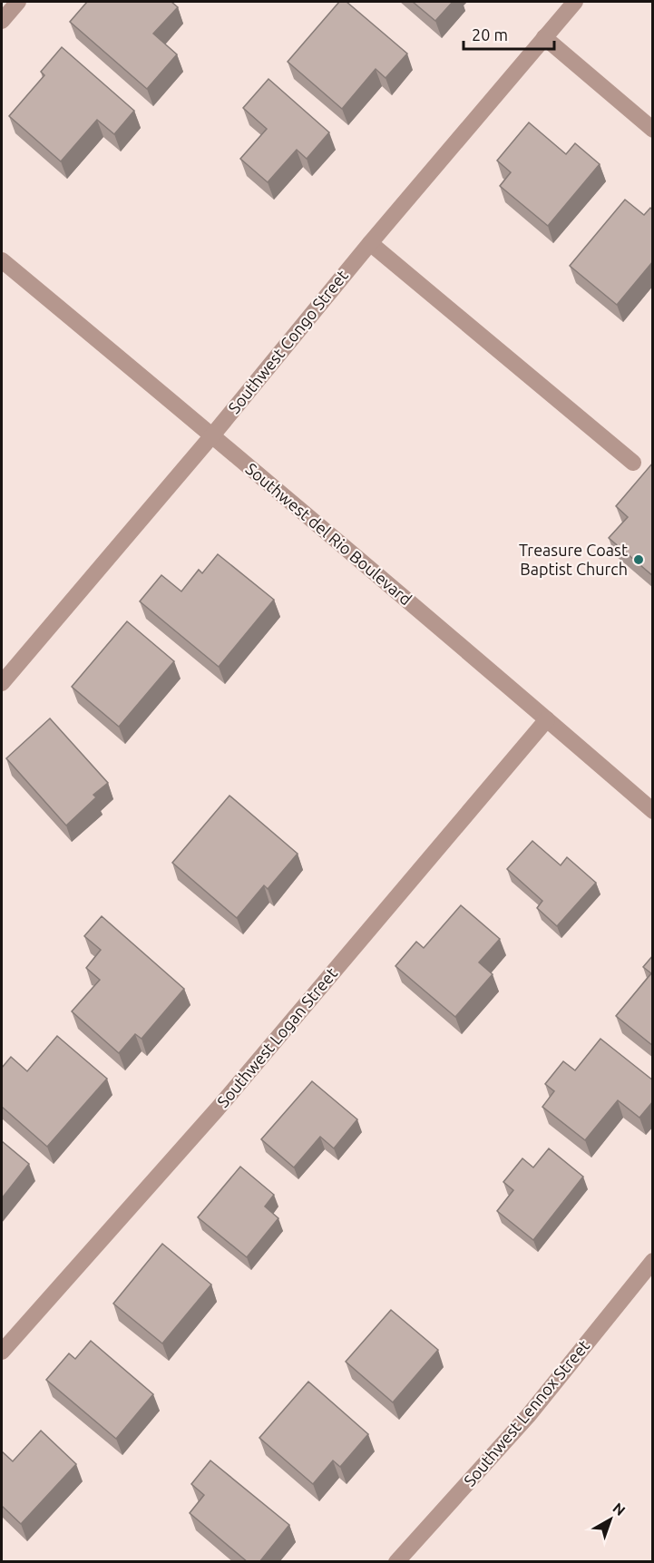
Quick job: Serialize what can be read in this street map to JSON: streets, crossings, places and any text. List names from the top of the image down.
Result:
{
  "streets": {
    "street": [
      "Southwest Congo Street",
      "Southwest del Rio Boulevard",
      "Southwest Logan Street",
      "Southwest Lennox Street"
    ]
  },
  "crossings": [
    ["Southwest Congo Street", "Southwest del Rio Boulevard"],
    ["Southwest del Rio Boulevard", "Southwest Logan Street"]
  ],
  "places": ["Treasure Coast Baptist Church"],
  "scale_bar": "20 m",
  "north": "top right"
}
